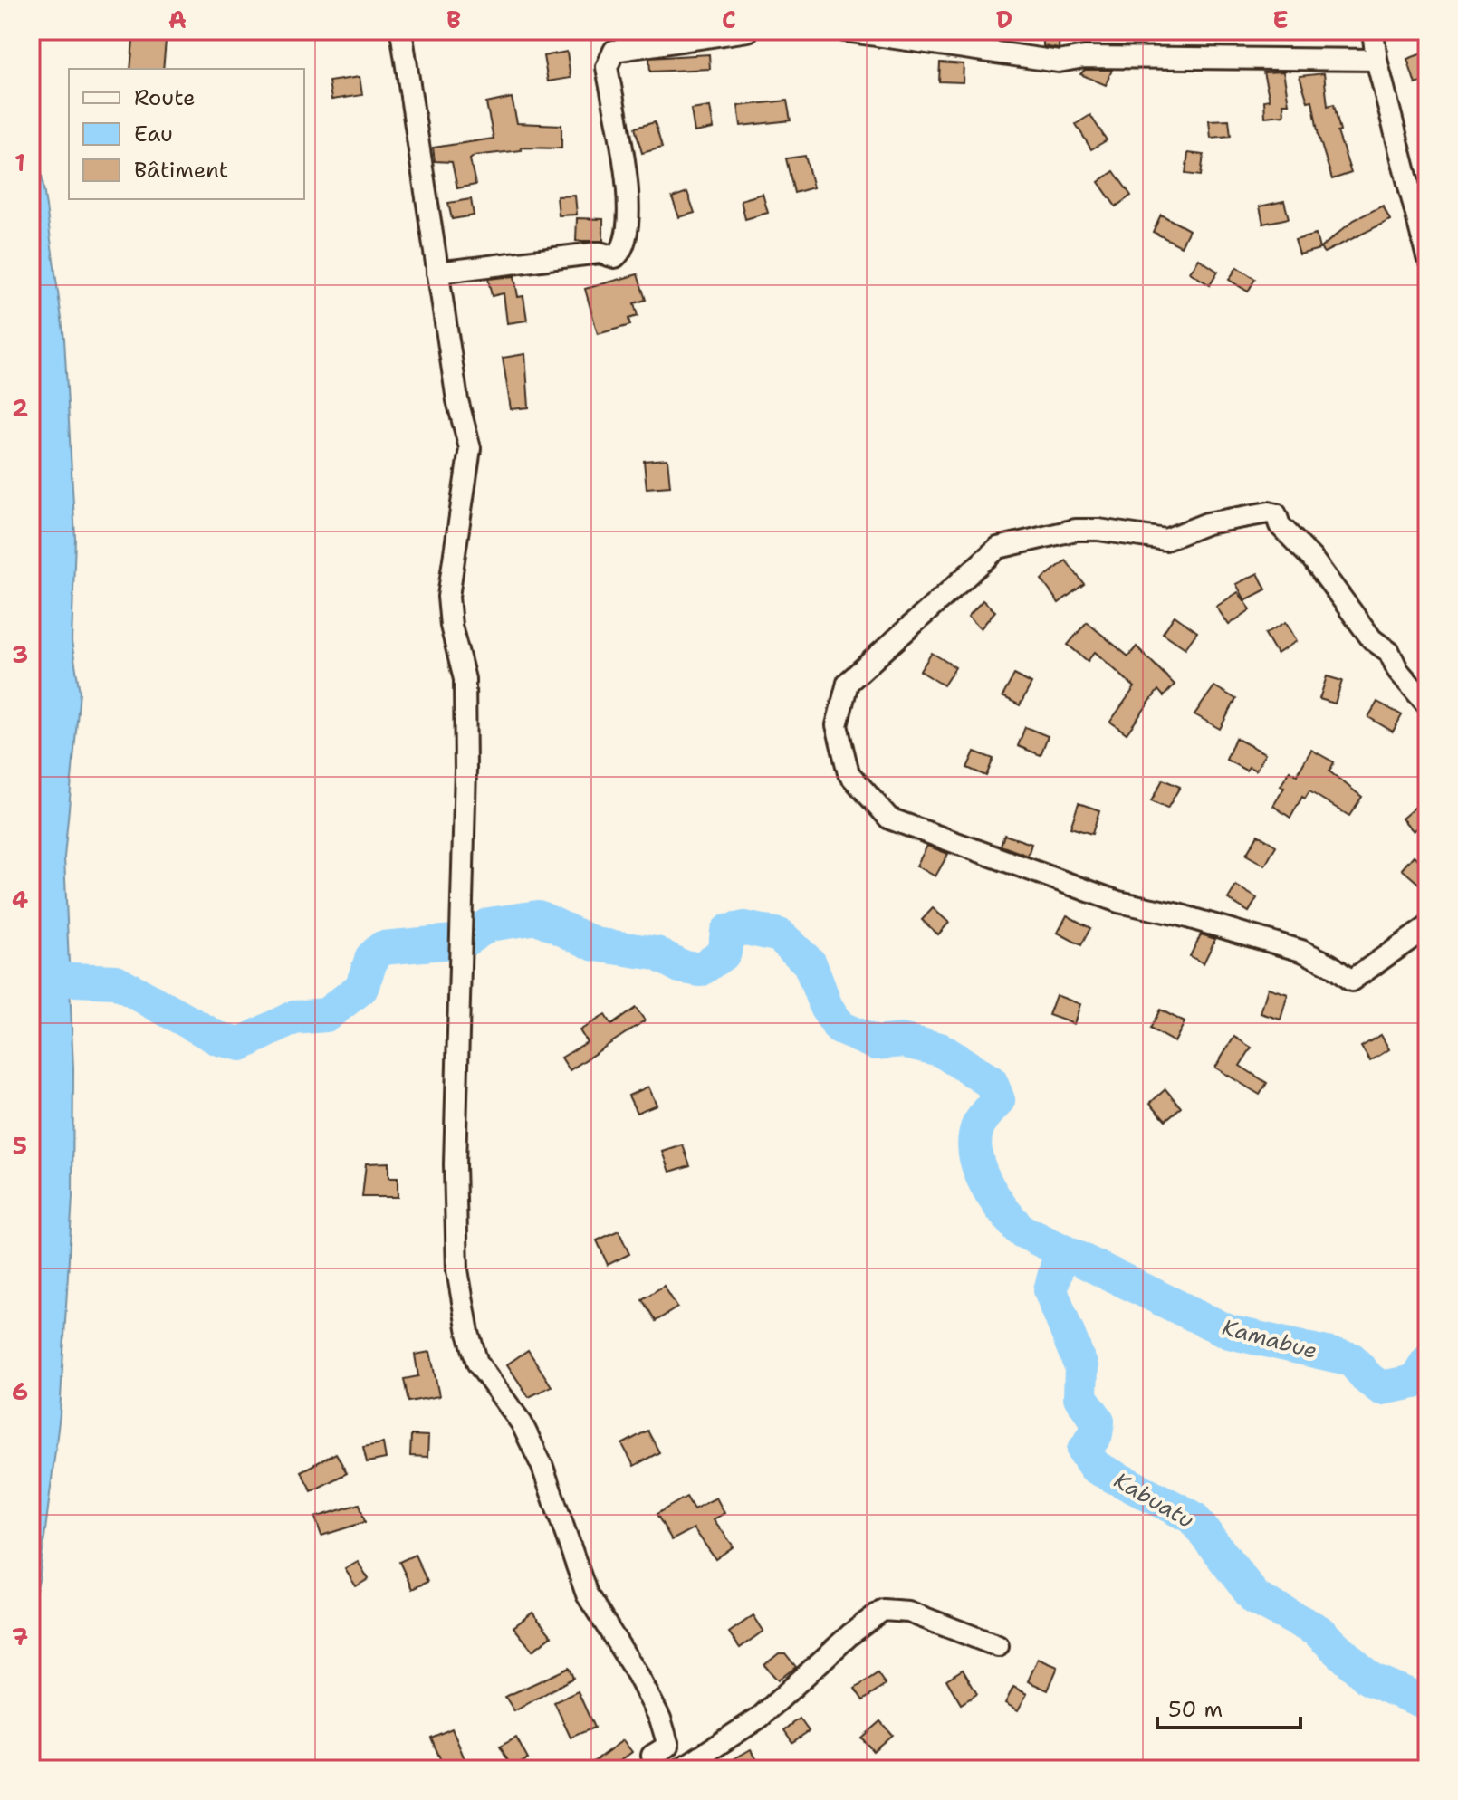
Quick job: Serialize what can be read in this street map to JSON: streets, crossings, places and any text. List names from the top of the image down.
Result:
{
  "water": ["Kamabue", "Kabuatu"],
  "legend": ["Route", "Eau", "Bâtiment"],
  "scale_bar": "50 m",
  "grid": {
    "columns": [
      "A",
      "B",
      "C",
      "D",
      "E"
    ],
    "rows": [
      "1",
      "2",
      "3",
      "4",
      "5",
      "6",
      "7"
    ]
  }
}
